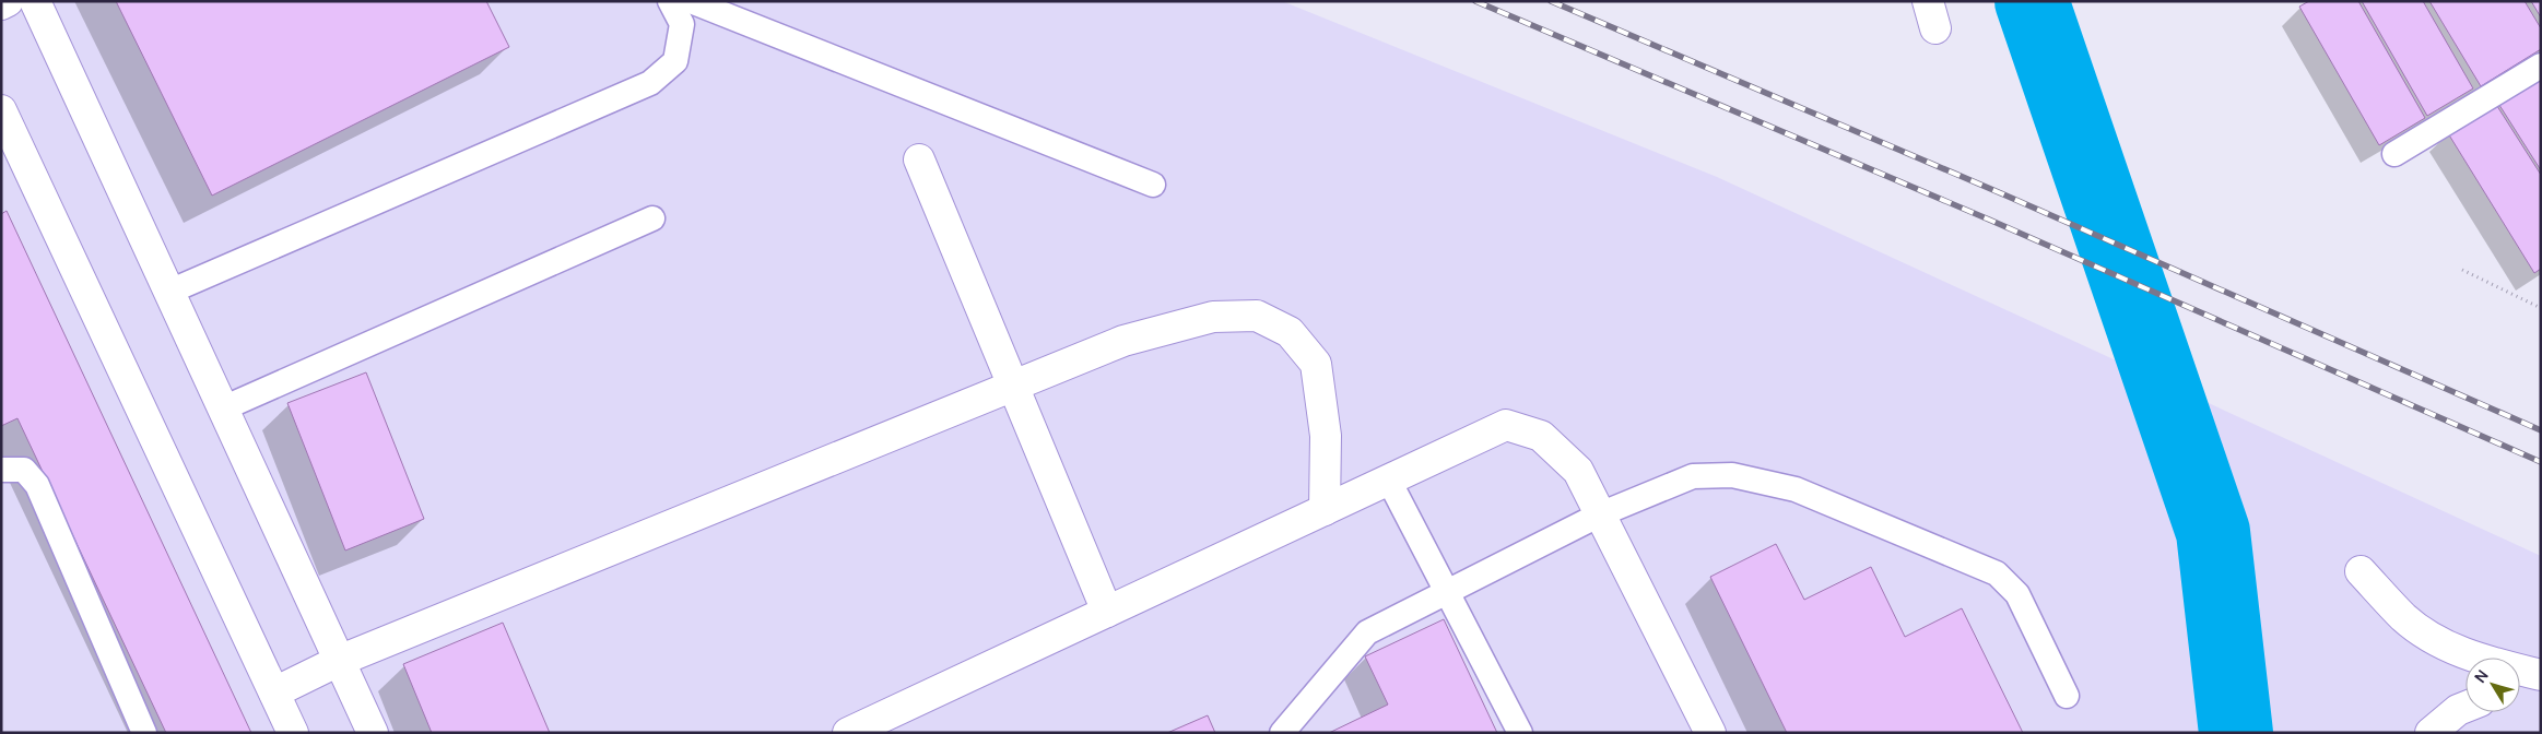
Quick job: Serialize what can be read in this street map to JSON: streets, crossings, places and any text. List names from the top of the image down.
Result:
{
  "north": "top left"
}
